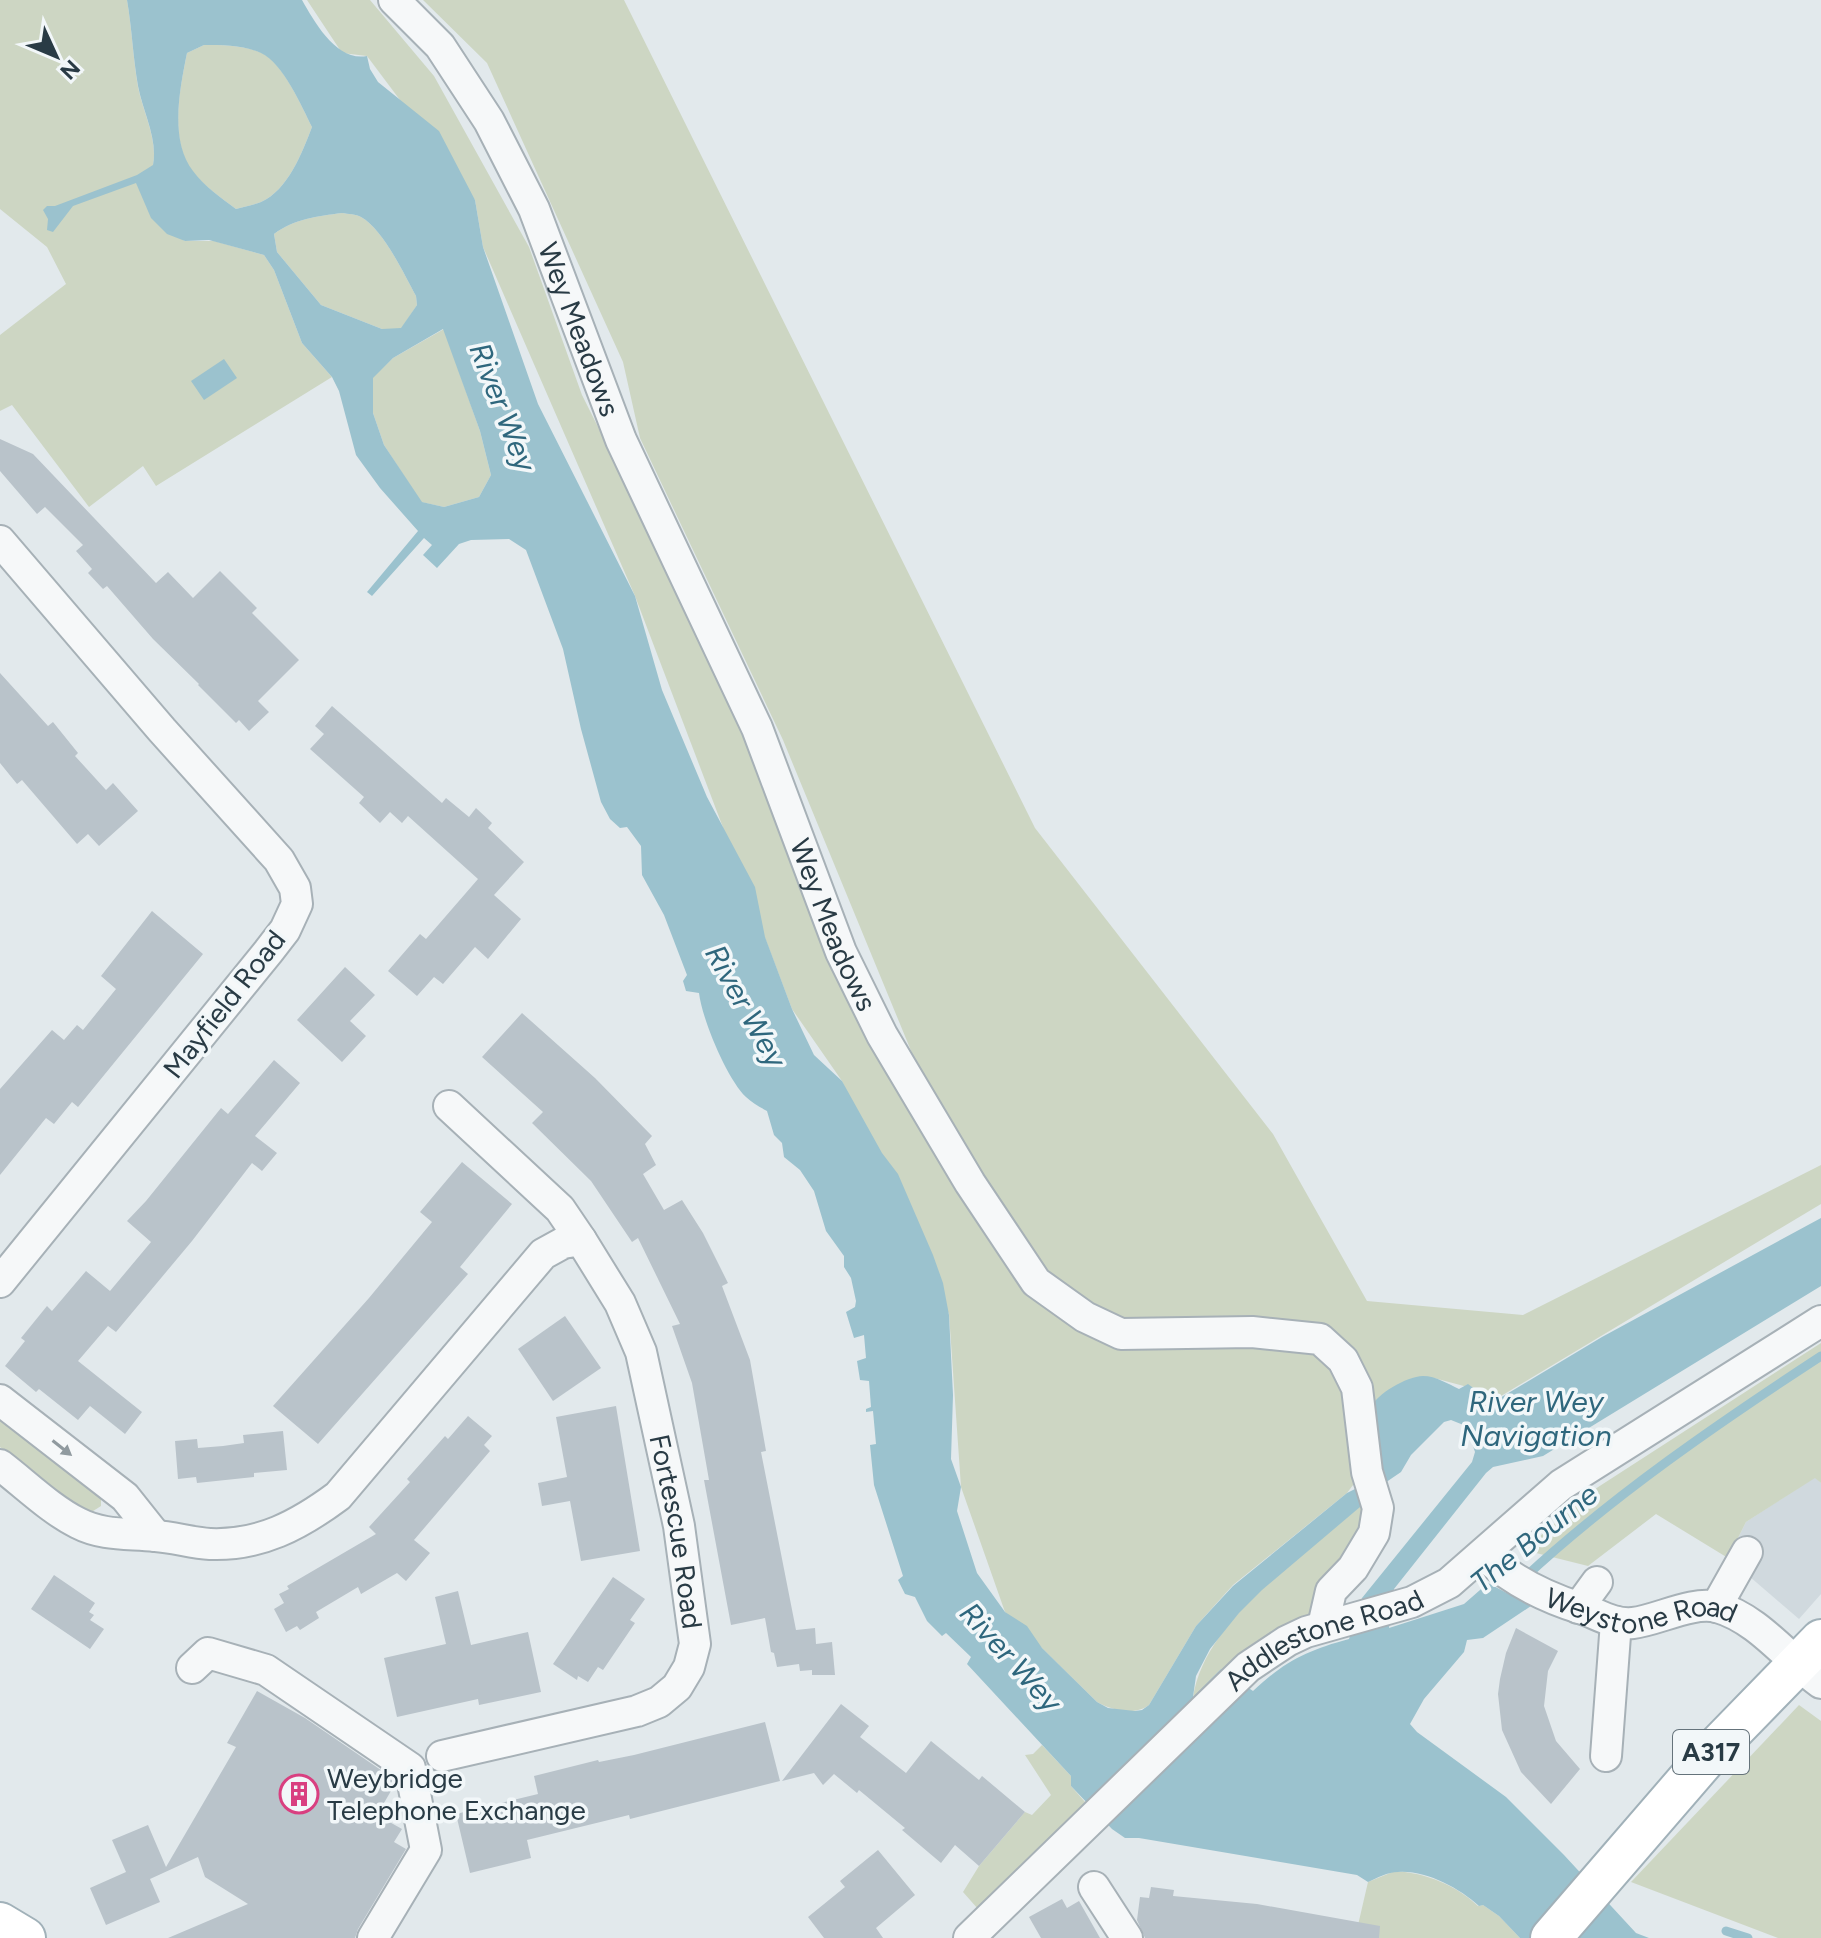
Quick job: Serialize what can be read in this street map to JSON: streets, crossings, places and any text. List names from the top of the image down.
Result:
{
  "streets": {
    "main road": ["A317"],
    "street": [
      "Wey Meadows",
      "Mayfield Road",
      "Fortescue Road",
      "Weystone Road",
      "Addlestone Road"
    ]
  },
  "crossings": [
    ["Wey Meadows", "Addlestone Road"],
    ["Weystone Road", "Addlestone Road"],
    ["Weystone Road", "A317"]
  ],
  "water": ["River Wey", "River Wey Navigation", "The Bourne"],
  "places": {
    "building": ["Weybridge Telephone Exchange"]
  },
  "north": "bottom right"
}
